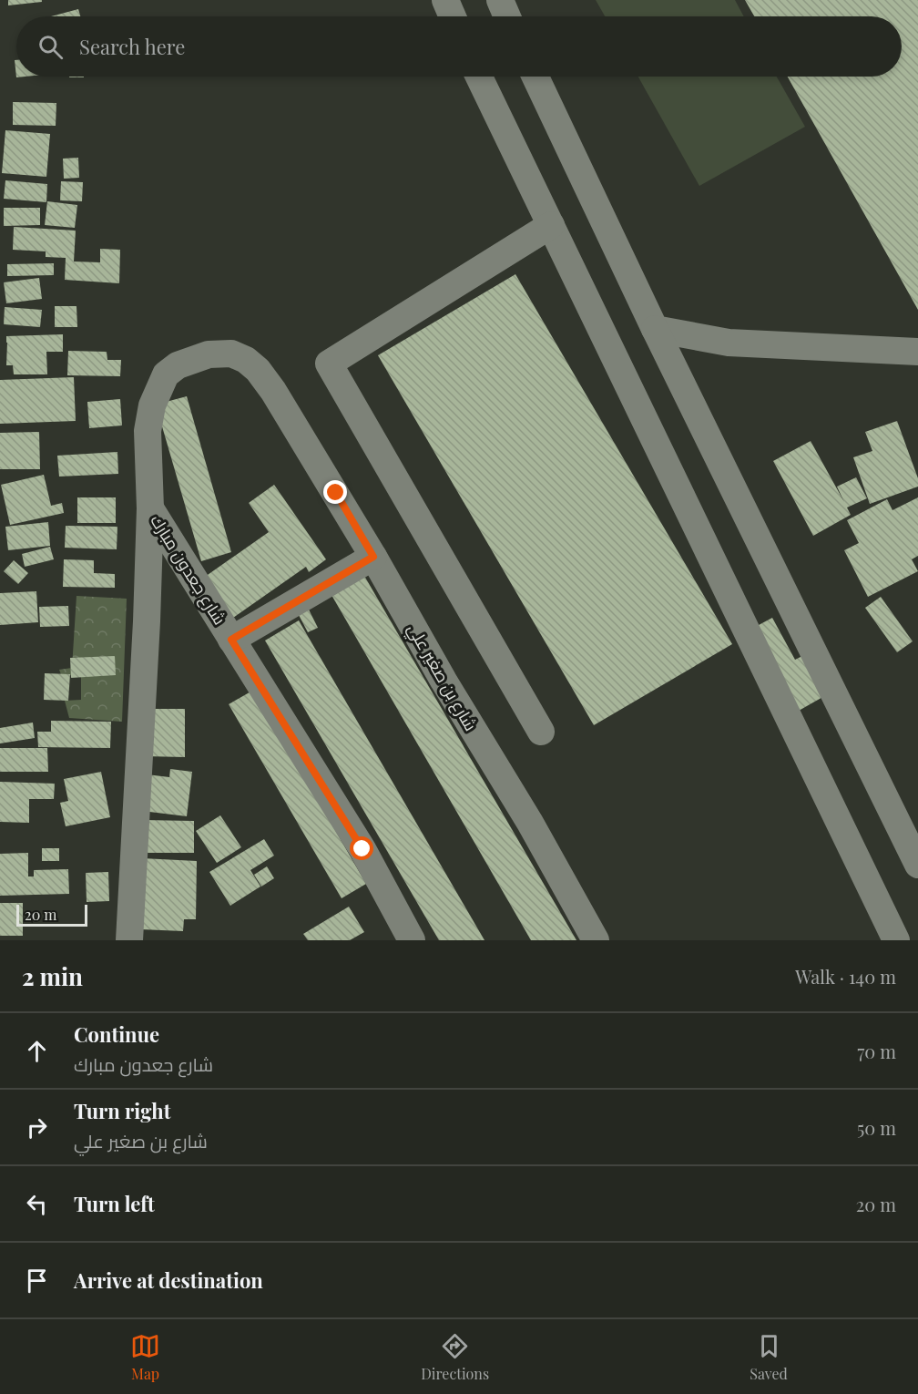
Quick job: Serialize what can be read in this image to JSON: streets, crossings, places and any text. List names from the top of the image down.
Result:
{
  "streets": {
    "street": ["شارع جعدون مبارك", "شارع بن صغير علي"]
  },
  "crossings": [
    ["شارع جعدون مبارك", "شارع بن صغير علي"]
  ],
  "scale_bar": "20 m",
  "page": {
    "search": "Search here",
    "scale": "20 m",
    "heading": ["2 min", "Walk · 140 m"],
    "list": [
      ["Continue", "شارع جعدون مبارك", "70 m"],
      ["Turn right", "شارع بن صغير علي", "50 m"],
      ["Turn left", "20 m"],
      "Arrive at destination"
    ],
    "nav": ["Map", "Directions", "Saved"]
  }
}
